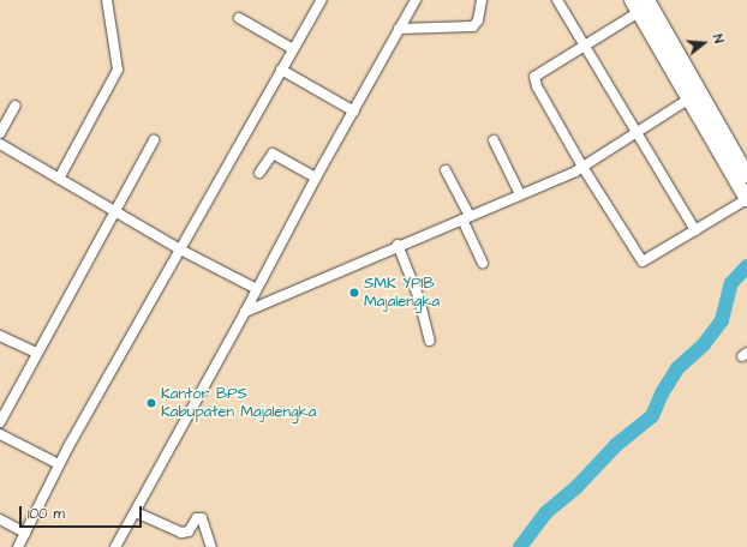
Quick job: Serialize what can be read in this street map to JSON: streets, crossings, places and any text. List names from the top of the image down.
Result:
{
  "places": ["SMK YPIB Majalengka", "Kantor BPS Kabupaten Majalengka"],
  "scale_bar": "100 m",
  "north": "right"
}
